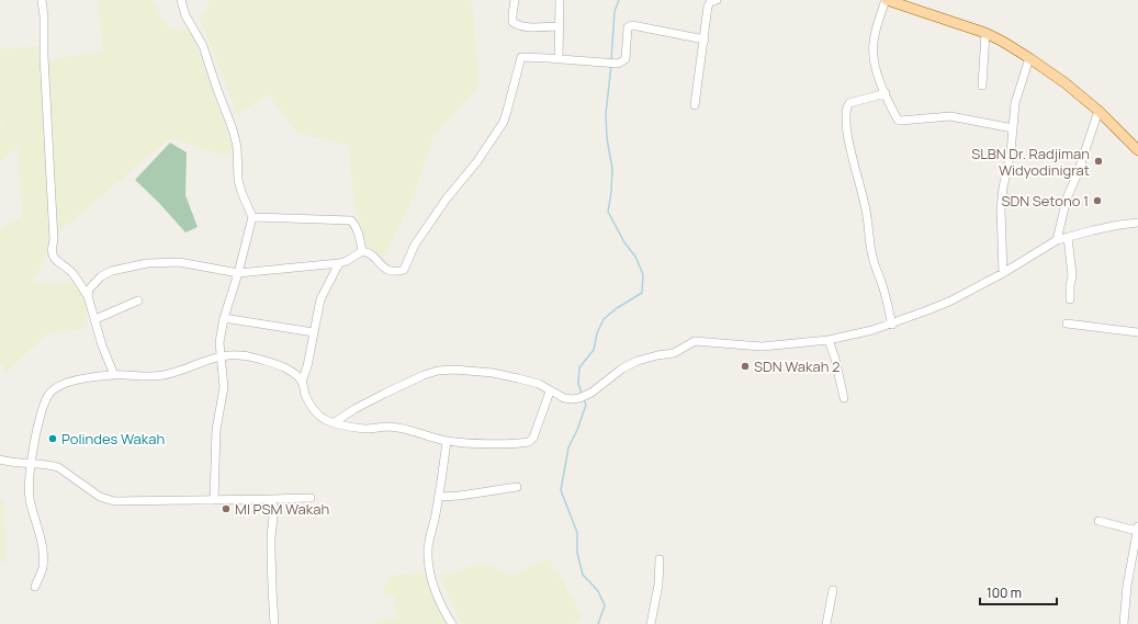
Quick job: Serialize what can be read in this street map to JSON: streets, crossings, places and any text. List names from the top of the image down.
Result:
{
  "places": [
    "SLBN Dr. Radjiman Widyodinigrat",
    "SDN Setono 1",
    "SDN Wakah 2",
    "Polindes Wakah",
    "MI PSM Wakah"
  ],
  "scale_bar": "100 m"
}
